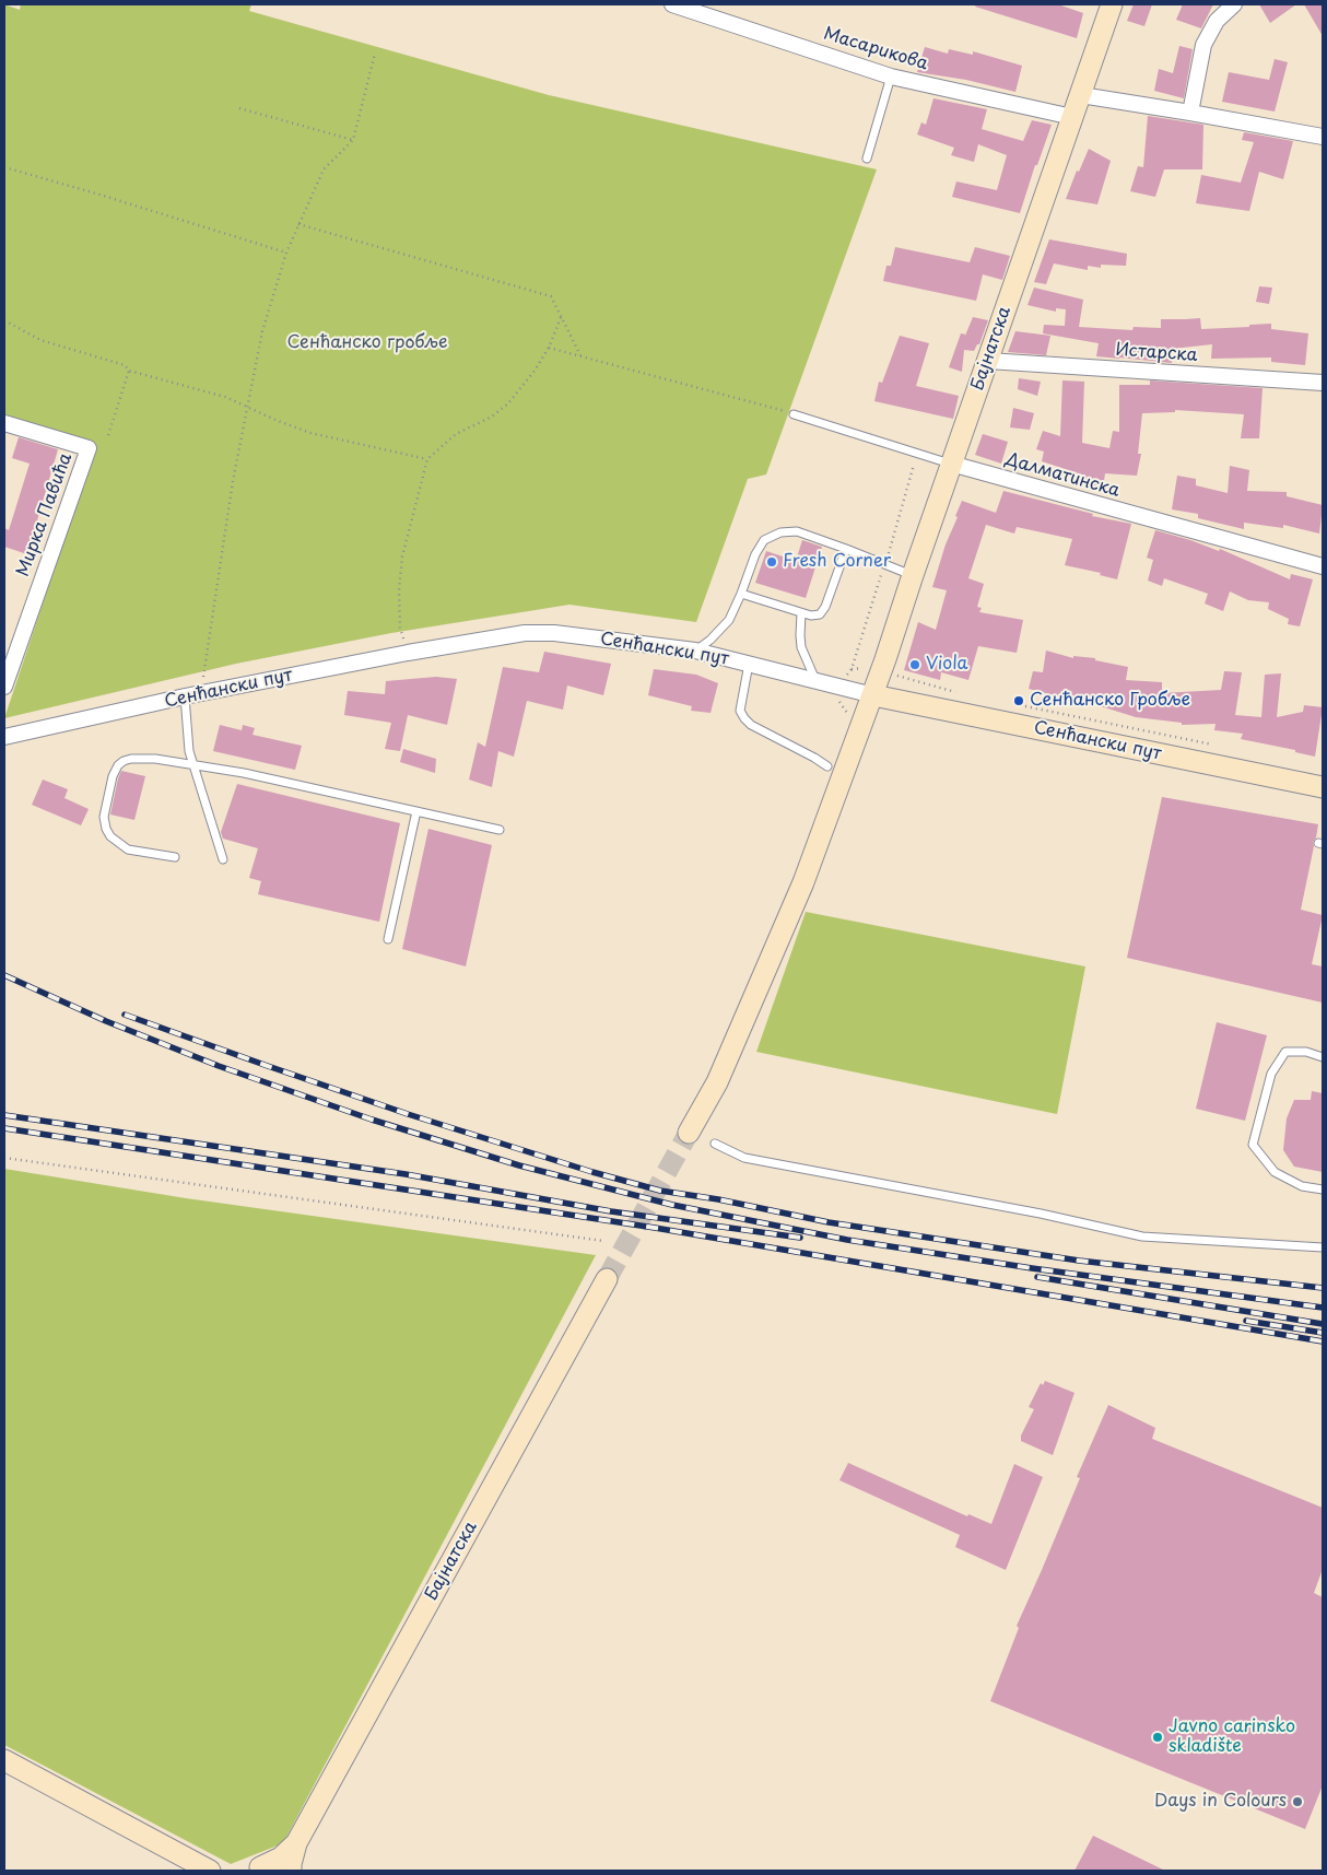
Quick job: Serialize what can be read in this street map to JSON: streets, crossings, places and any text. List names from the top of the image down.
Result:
{
  "streets": {
    "main road": ["Бајнатска", "Сенћански пут"],
    "street": [
      "Масарикова",
      "Истарска",
      "Далматинска",
      "Мирка Павића"
    ]
  },
  "crossings": [
    ["Масарикова", "Бајнатска"],
    ["Бајнатска", "Истарска"],
    ["Бајнатска", "Далматинска"],
    ["Бајнатска", "Сенћански пут"]
  ],
  "parks": ["Сенћанско гробље"],
  "places": [
    "Fresh Corner",
    "Viola",
    "Сенћанско Гробље",
    "Javno carinsko skladište",
    "Days in Colours"
  ]
}
